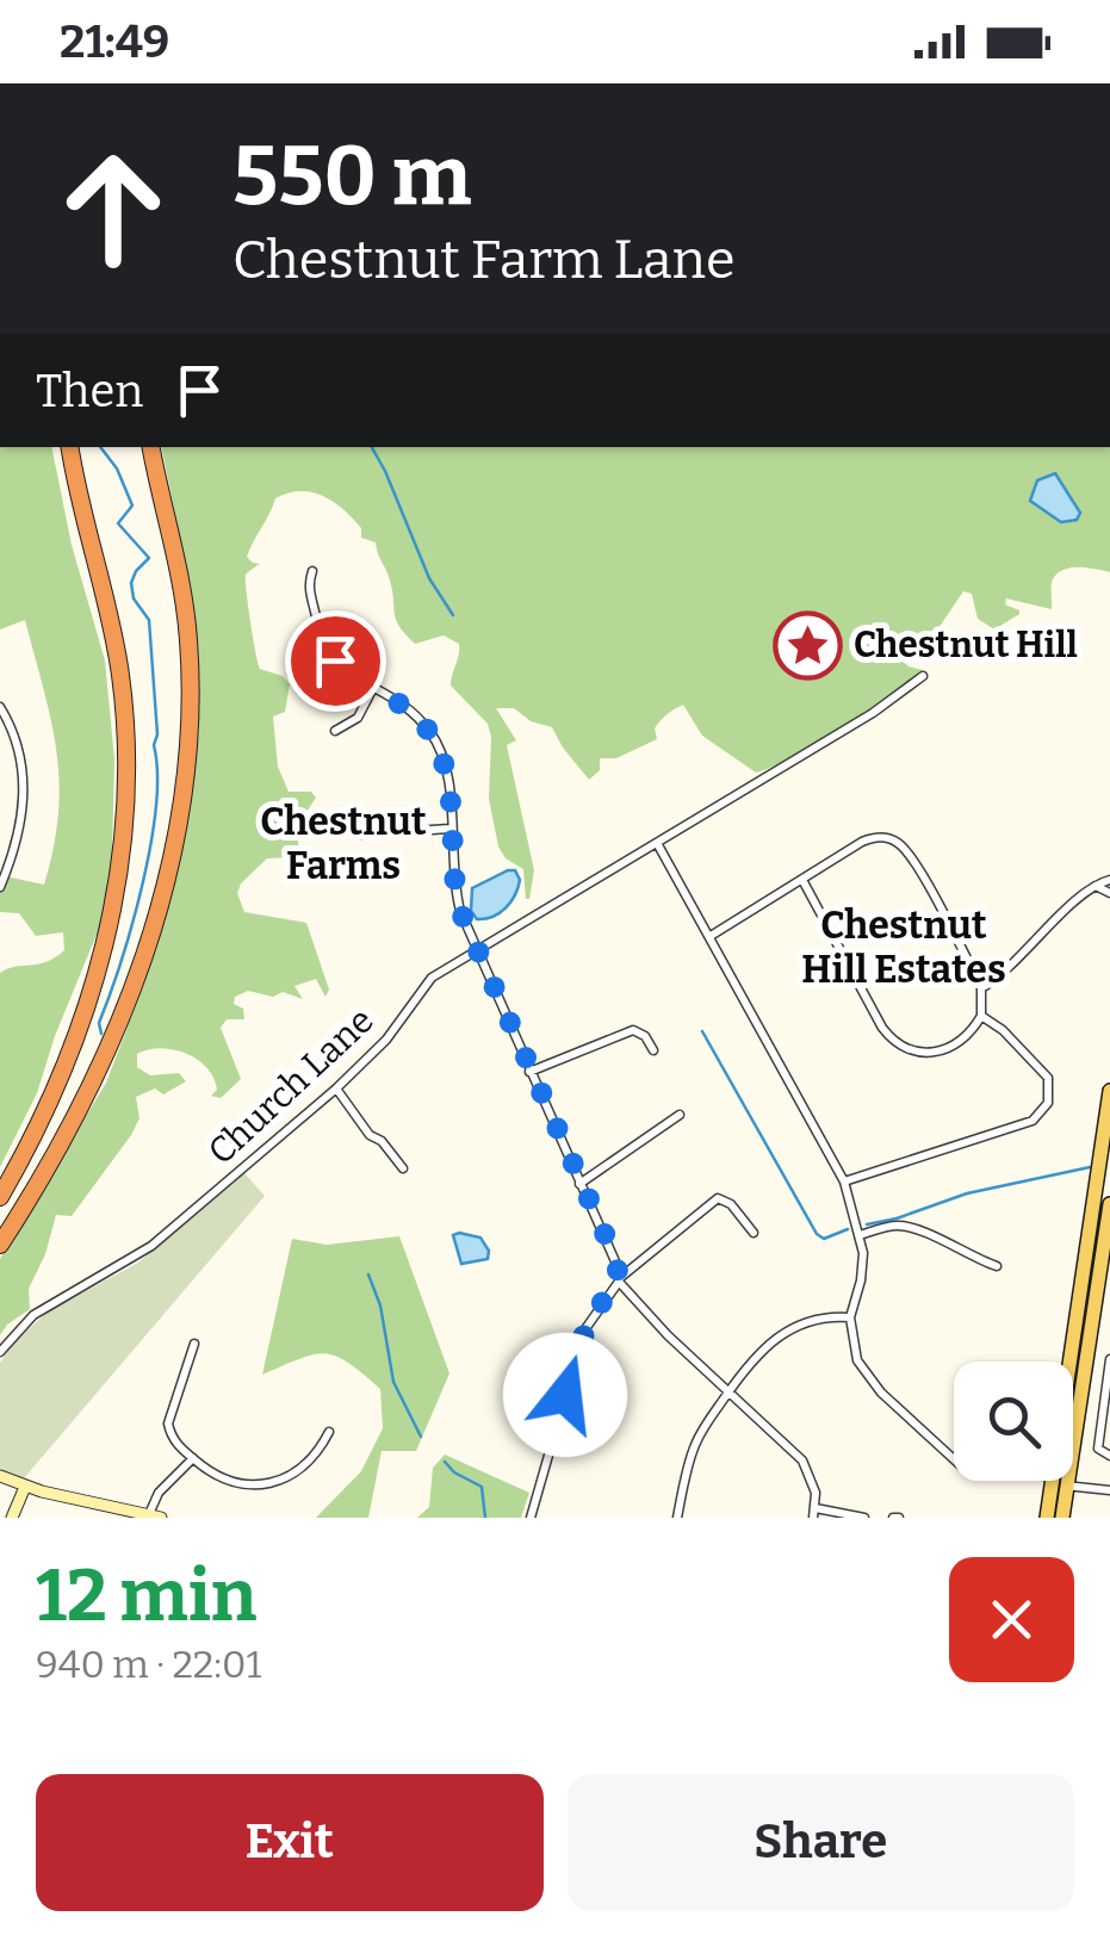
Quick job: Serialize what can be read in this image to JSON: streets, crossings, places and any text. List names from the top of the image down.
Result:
{
  "streets": {
    "street": ["Church Lane"]
  },
  "districts": ["Chestnut Farms", "Chestnut Hill Estates"],
  "places": {
    "place": ["Chestnut Hill"]
  },
  "page": {
    "status": "21:49",
    "turn": ["550 m", "Chestnut Farm Lane"],
    "then": "Then",
    "heading": ["12 min", "940 m · 22:01"],
    "buttons": ["Exit", "Share"]
  }
}
